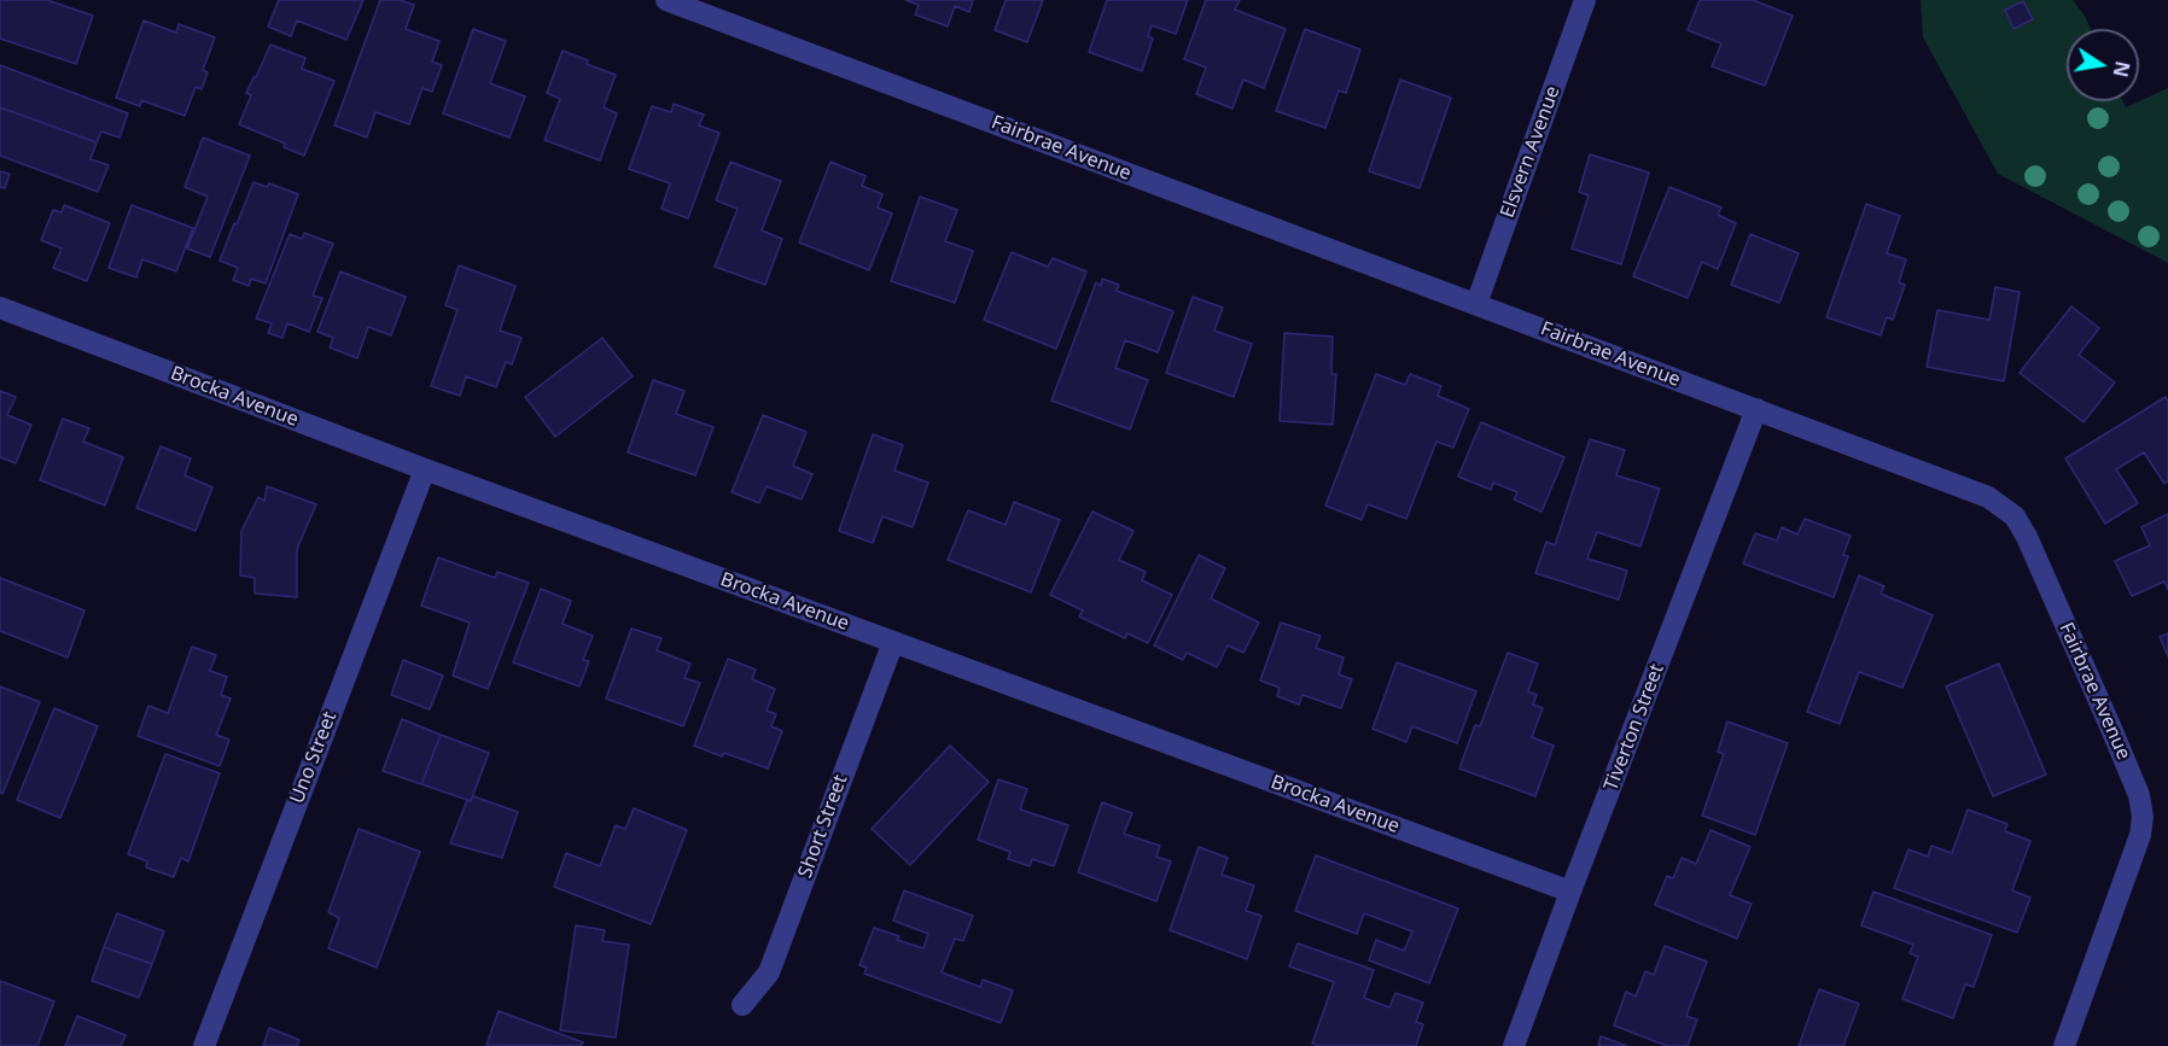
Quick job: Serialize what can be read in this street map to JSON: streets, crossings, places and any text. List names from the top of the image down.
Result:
{
  "streets": {
    "street": [
      "Fairbrae Avenue",
      "Elsvern Avenue",
      "Brocka Avenue",
      "Tiverton Street",
      "Uno Street",
      "Short Street"
    ]
  },
  "crossings": [
    ["Fairbrae Avenue", "Elsvern Avenue"],
    ["Fairbrae Avenue", "Tiverton Street"],
    ["Brocka Avenue", "Tiverton Street"],
    ["Brocka Avenue", "Uno Street"],
    ["Brocka Avenue", "Short Street"]
  ],
  "north": "right"
}
